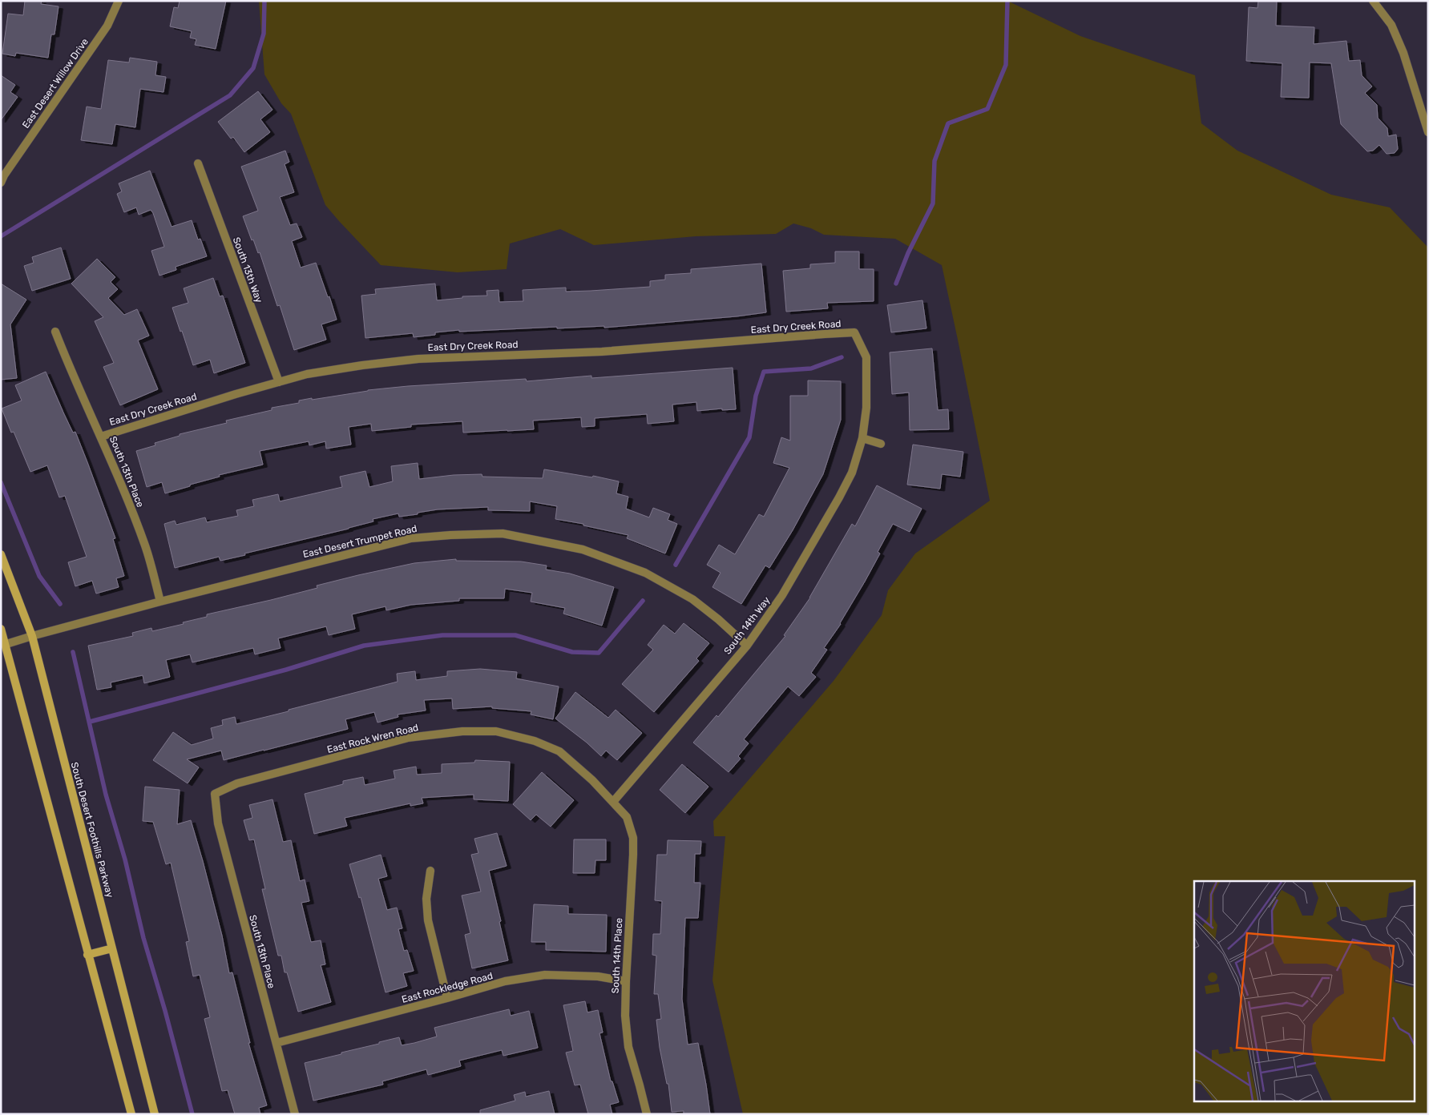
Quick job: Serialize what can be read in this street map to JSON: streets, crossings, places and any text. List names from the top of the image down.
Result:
{
  "streets": {
    "street": [
      "East Desert Willow Drive",
      "South 13th Way",
      "East Dry Creek Road",
      "South 13th Place",
      "East Desert Trumpet Road",
      "South 14th Way",
      "East Rock Wren Road",
      "South Desert Foothills Parkway",
      "South 14th Place",
      "East Rockledge Road"
    ]
  },
  "crossings": [
    ["South 13th Way", "East Dry Creek Road"],
    ["East Dry Creek Road", "South 13th Place"],
    ["East Dry Creek Road", "South 14th Way"],
    ["South 13th Place", "East Desert Trumpet Road"],
    ["South 13th Place", "East Rock Wren Road"],
    ["South 13th Place", "East Rockledge Road"],
    ["East Desert Trumpet Road", "South 14th Way"],
    ["East Desert Trumpet Road", "South Desert Foothills Parkway"],
    ["South 14th Way", "East Rock Wren Road"],
    ["South 14th Way", "South 14th Place"],
    ["East Rock Wren Road", "South 14th Place"],
    ["South 14th Place", "East Rockledge Road"]
  ]
}
